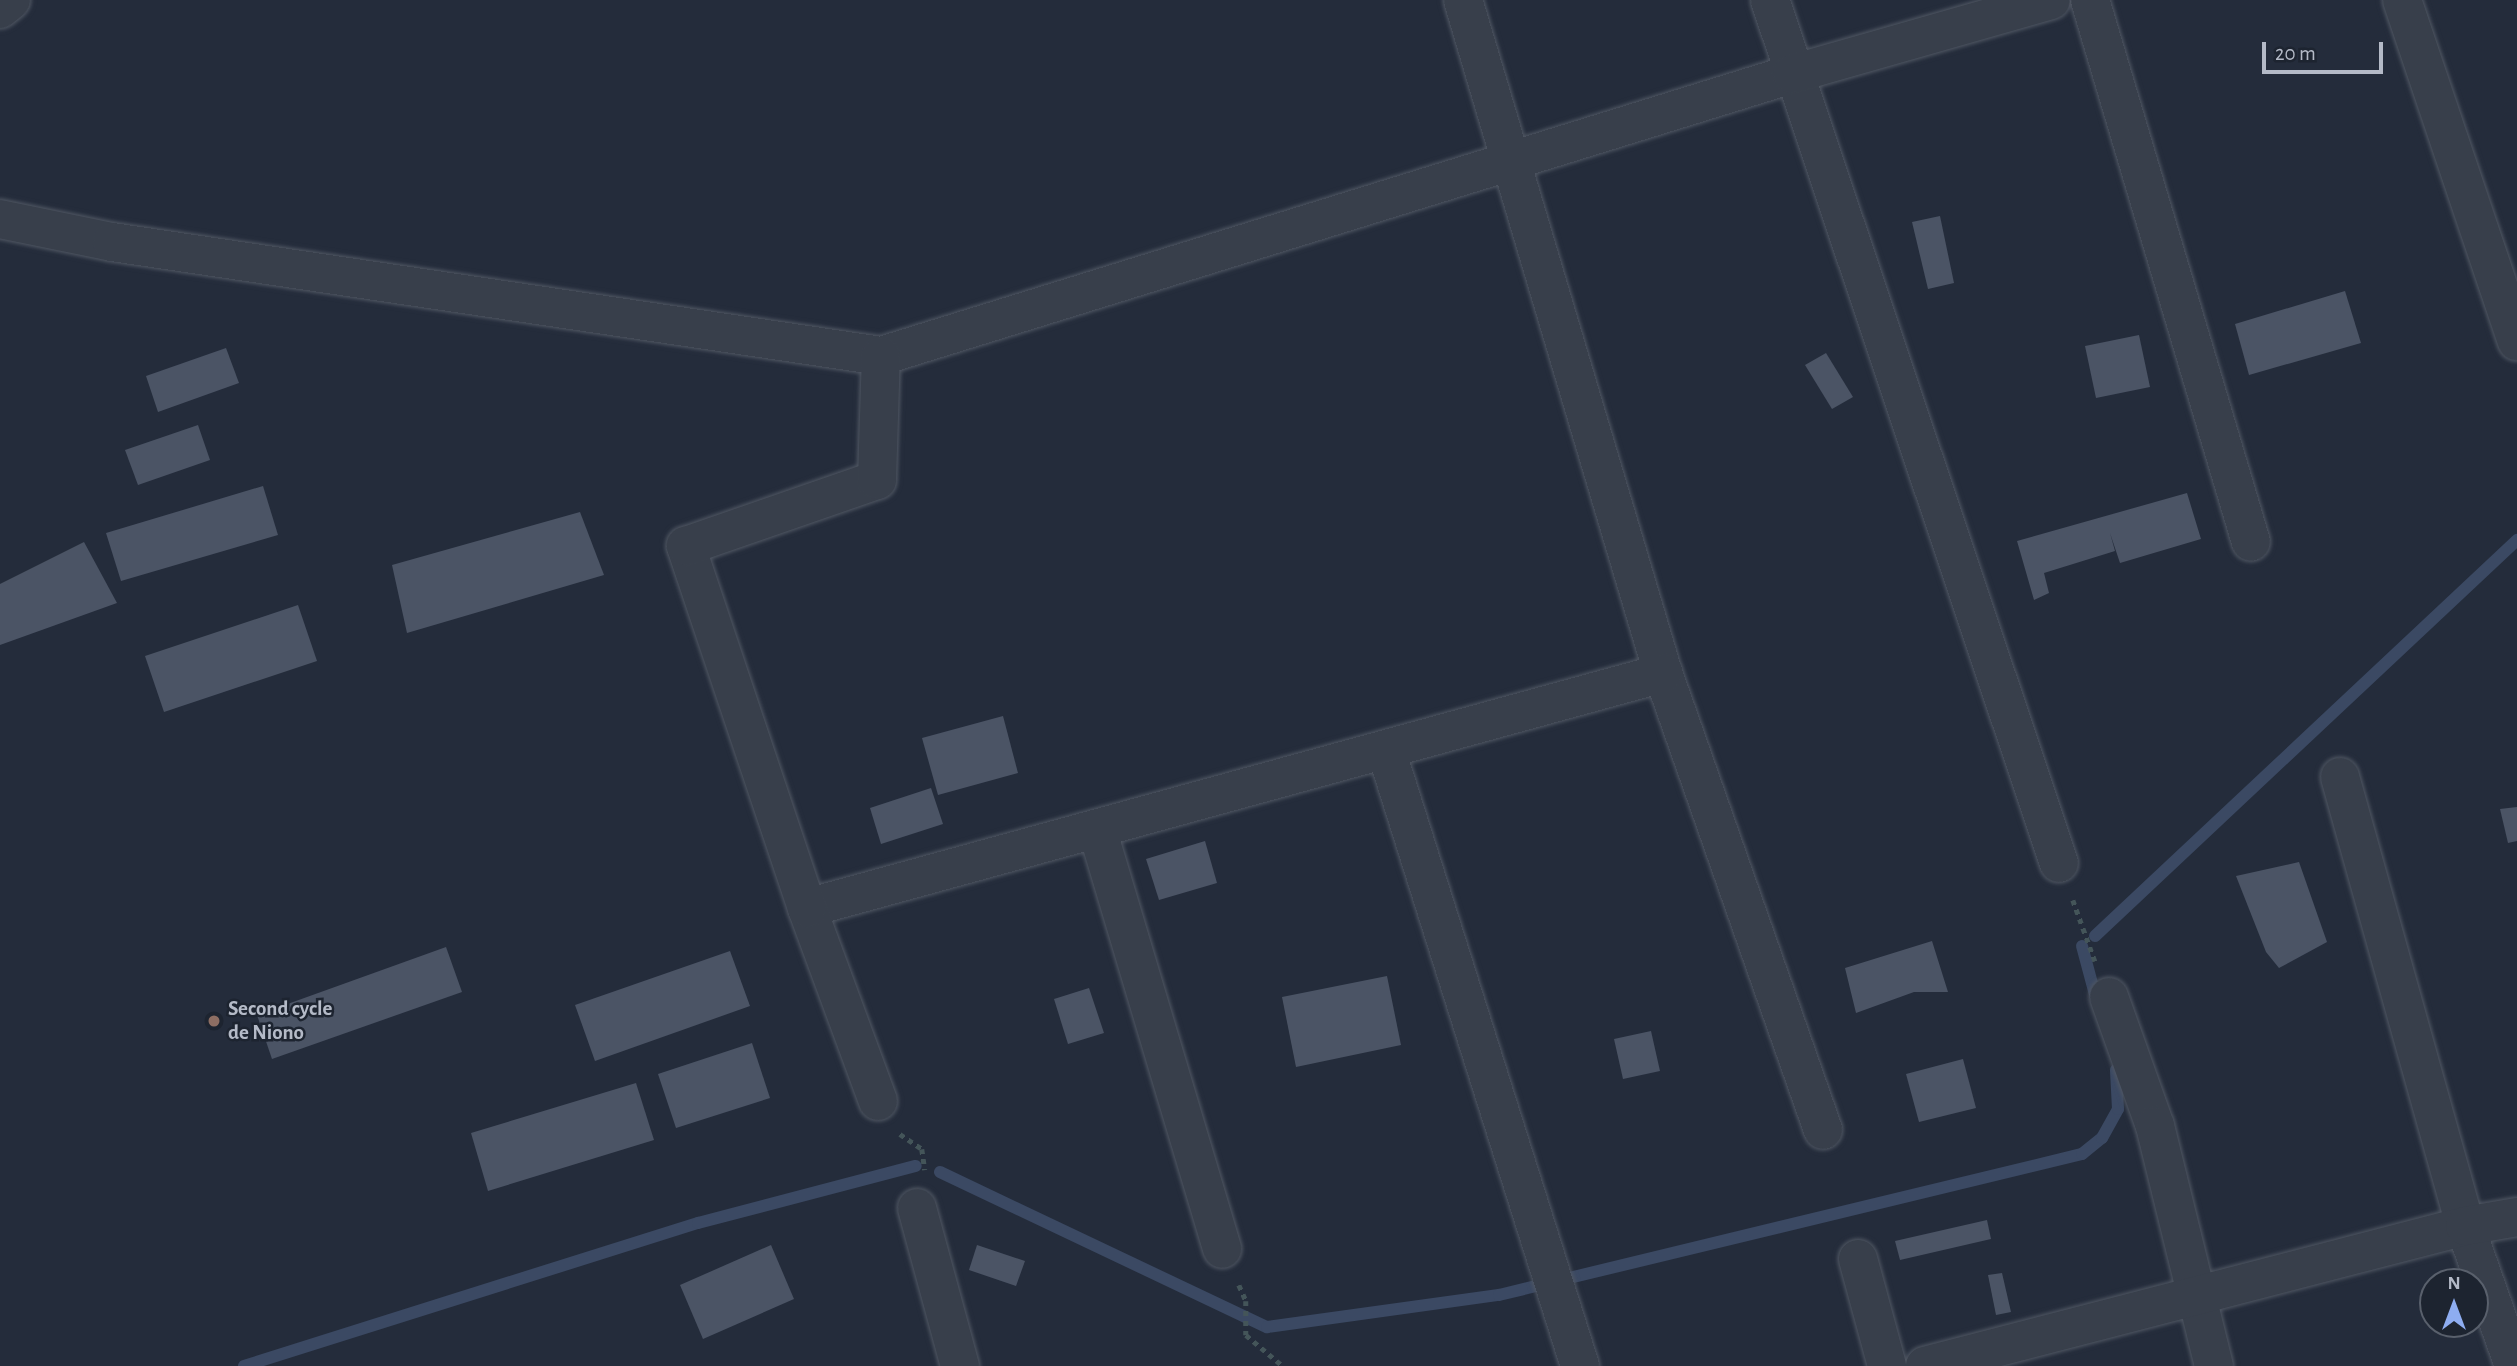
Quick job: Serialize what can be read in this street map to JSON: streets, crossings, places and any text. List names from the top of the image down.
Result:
{
  "places": ["Second cycle de Niono"],
  "scale_bar": "20 m",
  "north": "top"
}
